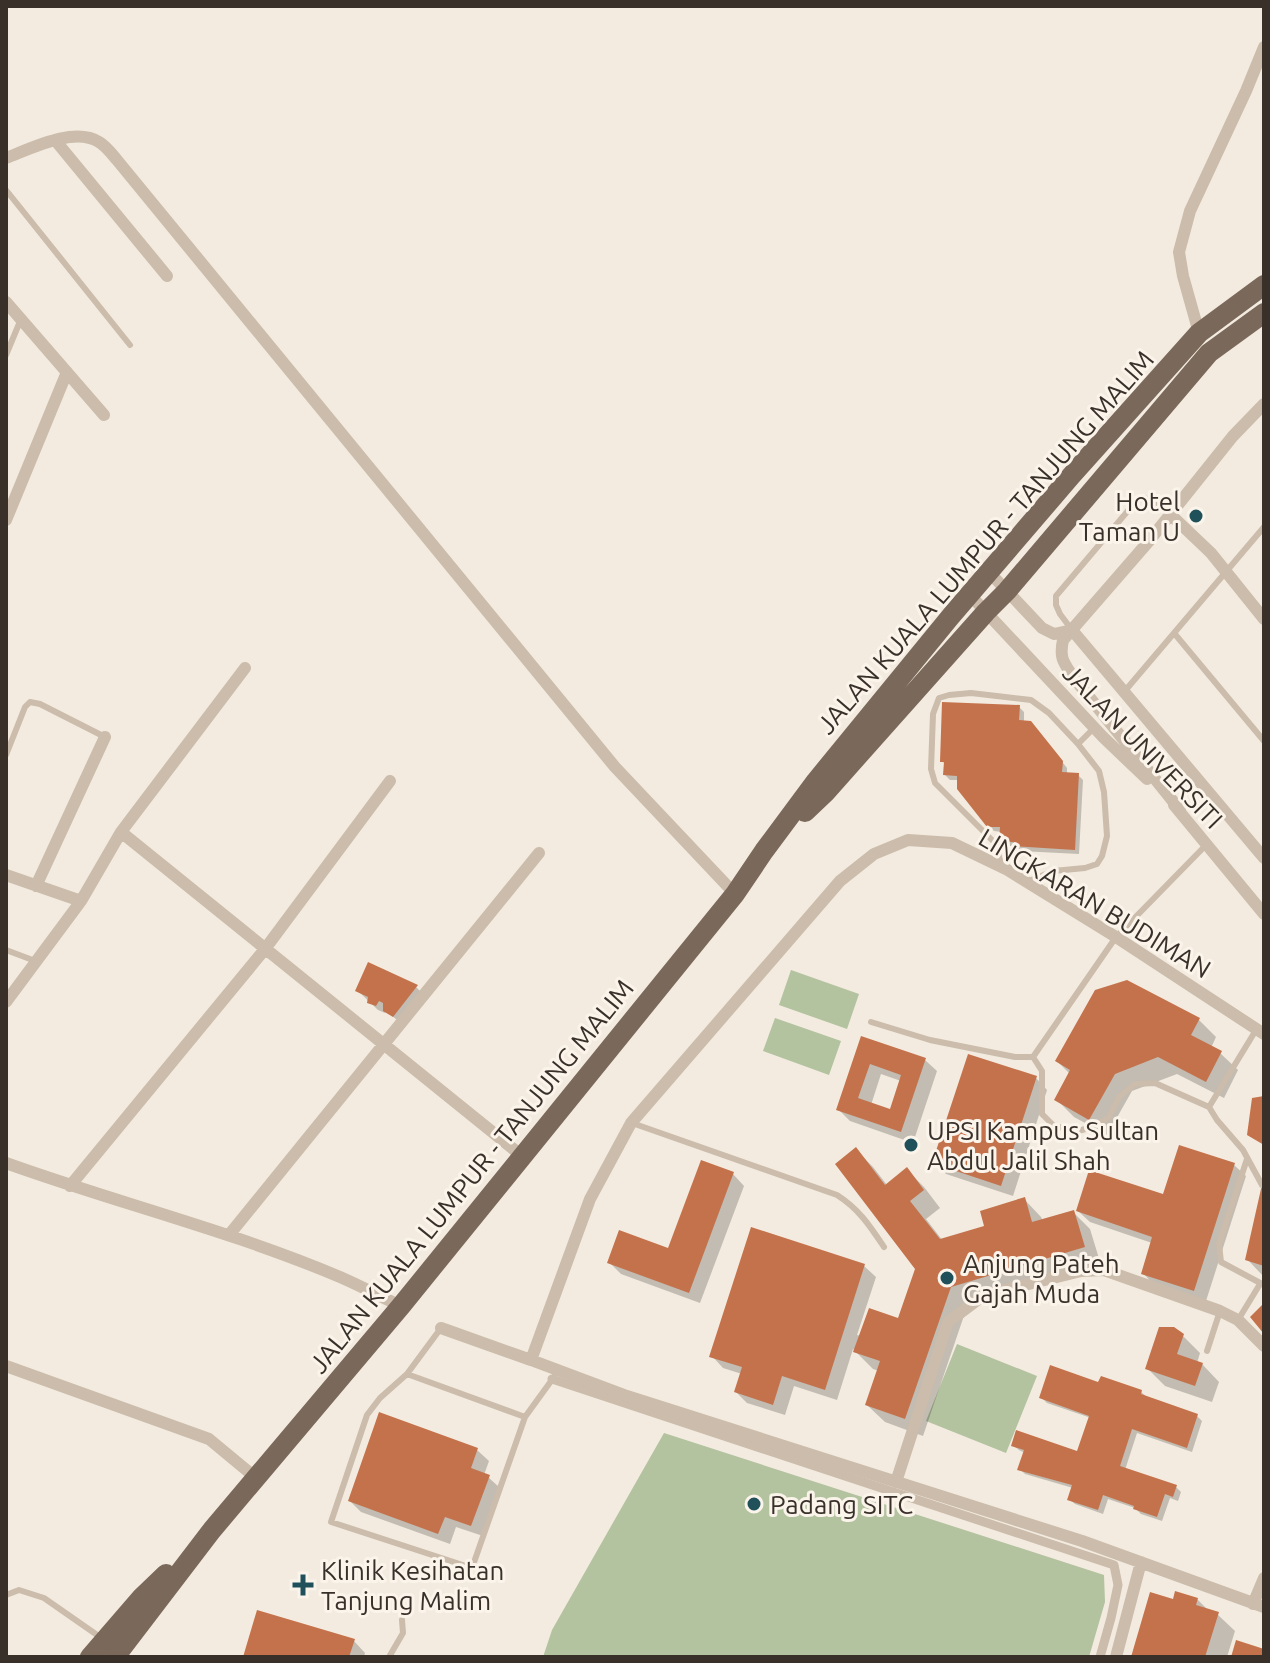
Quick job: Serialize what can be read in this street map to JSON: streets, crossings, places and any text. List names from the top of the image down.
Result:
{
  "streets": {
    "main road": ["JALAN KUALA LUMPUR - TANJUNG MALIM"],
    "street": ["JALAN UNIVERSITI", "LINGKARAN BUDIMAN"]
  },
  "crossings": [
    ["JALAN KUALA LUMPUR - TANJUNG MALIM", "JALAN UNIVERSITI"]
  ],
  "places": {
    "other": [
      "Hotel Taman U",
      "UPSI Kampus Sultan Abdul Jalil Shah",
      "Anjung Pateh Gajah Muda",
      "Padang SITC"
    ],
    "health": ["Klinik Kesihatan Tanjung Malim"]
  }
}
